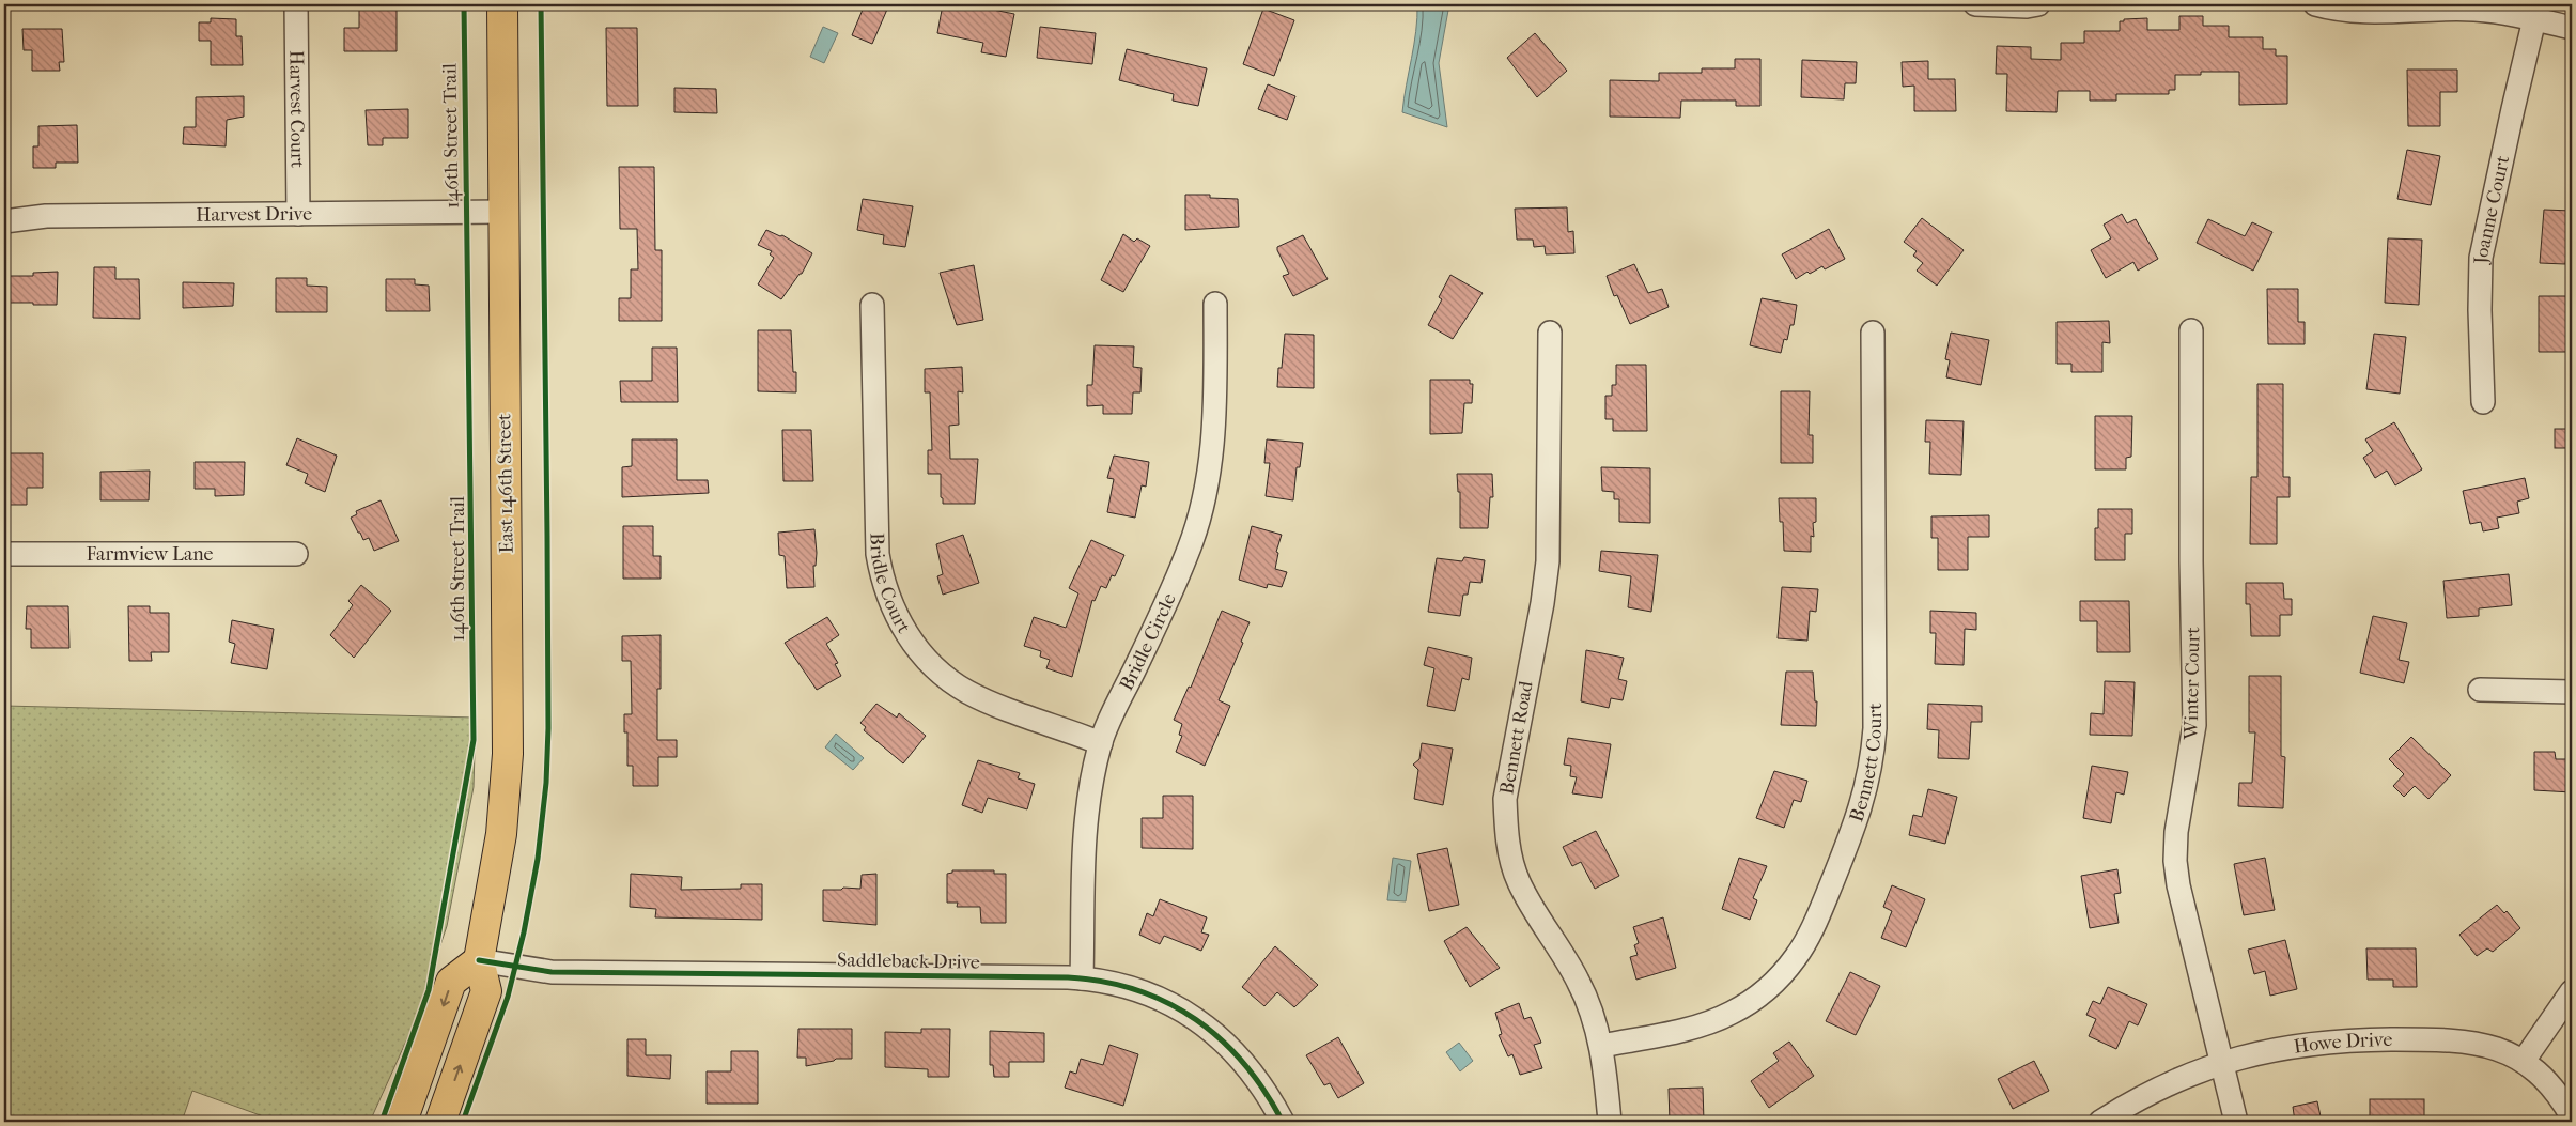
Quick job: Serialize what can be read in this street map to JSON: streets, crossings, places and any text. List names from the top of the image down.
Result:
{
  "streets": {
    "main road": ["East 146th Street"],
    "street": [
      "Harvest Court",
      "Joanne Court",
      "Harvest Drive",
      "Farmview Lane",
      "Bridle Court",
      "Bridle Circle",
      "Winter Court",
      "Bennett Road",
      "Bennett Court",
      "Saddleback Drive",
      "Howe Drive"
    ],
    "cycle path": ["146th Street Trail"]
  },
  "crossings": [
    ["Harvest Court", "Harvest Drive"],
    ["Harvest Drive", "East 146th Street"],
    ["East 146th Street", "Saddleback Drive"],
    ["Bridle Court", "Bridle Circle"],
    ["Bridle Circle", "Saddleback Drive"],
    ["Winter Court", "Howe Drive"],
    ["Bennett Road", "Bennett Court"]
  ]
}
